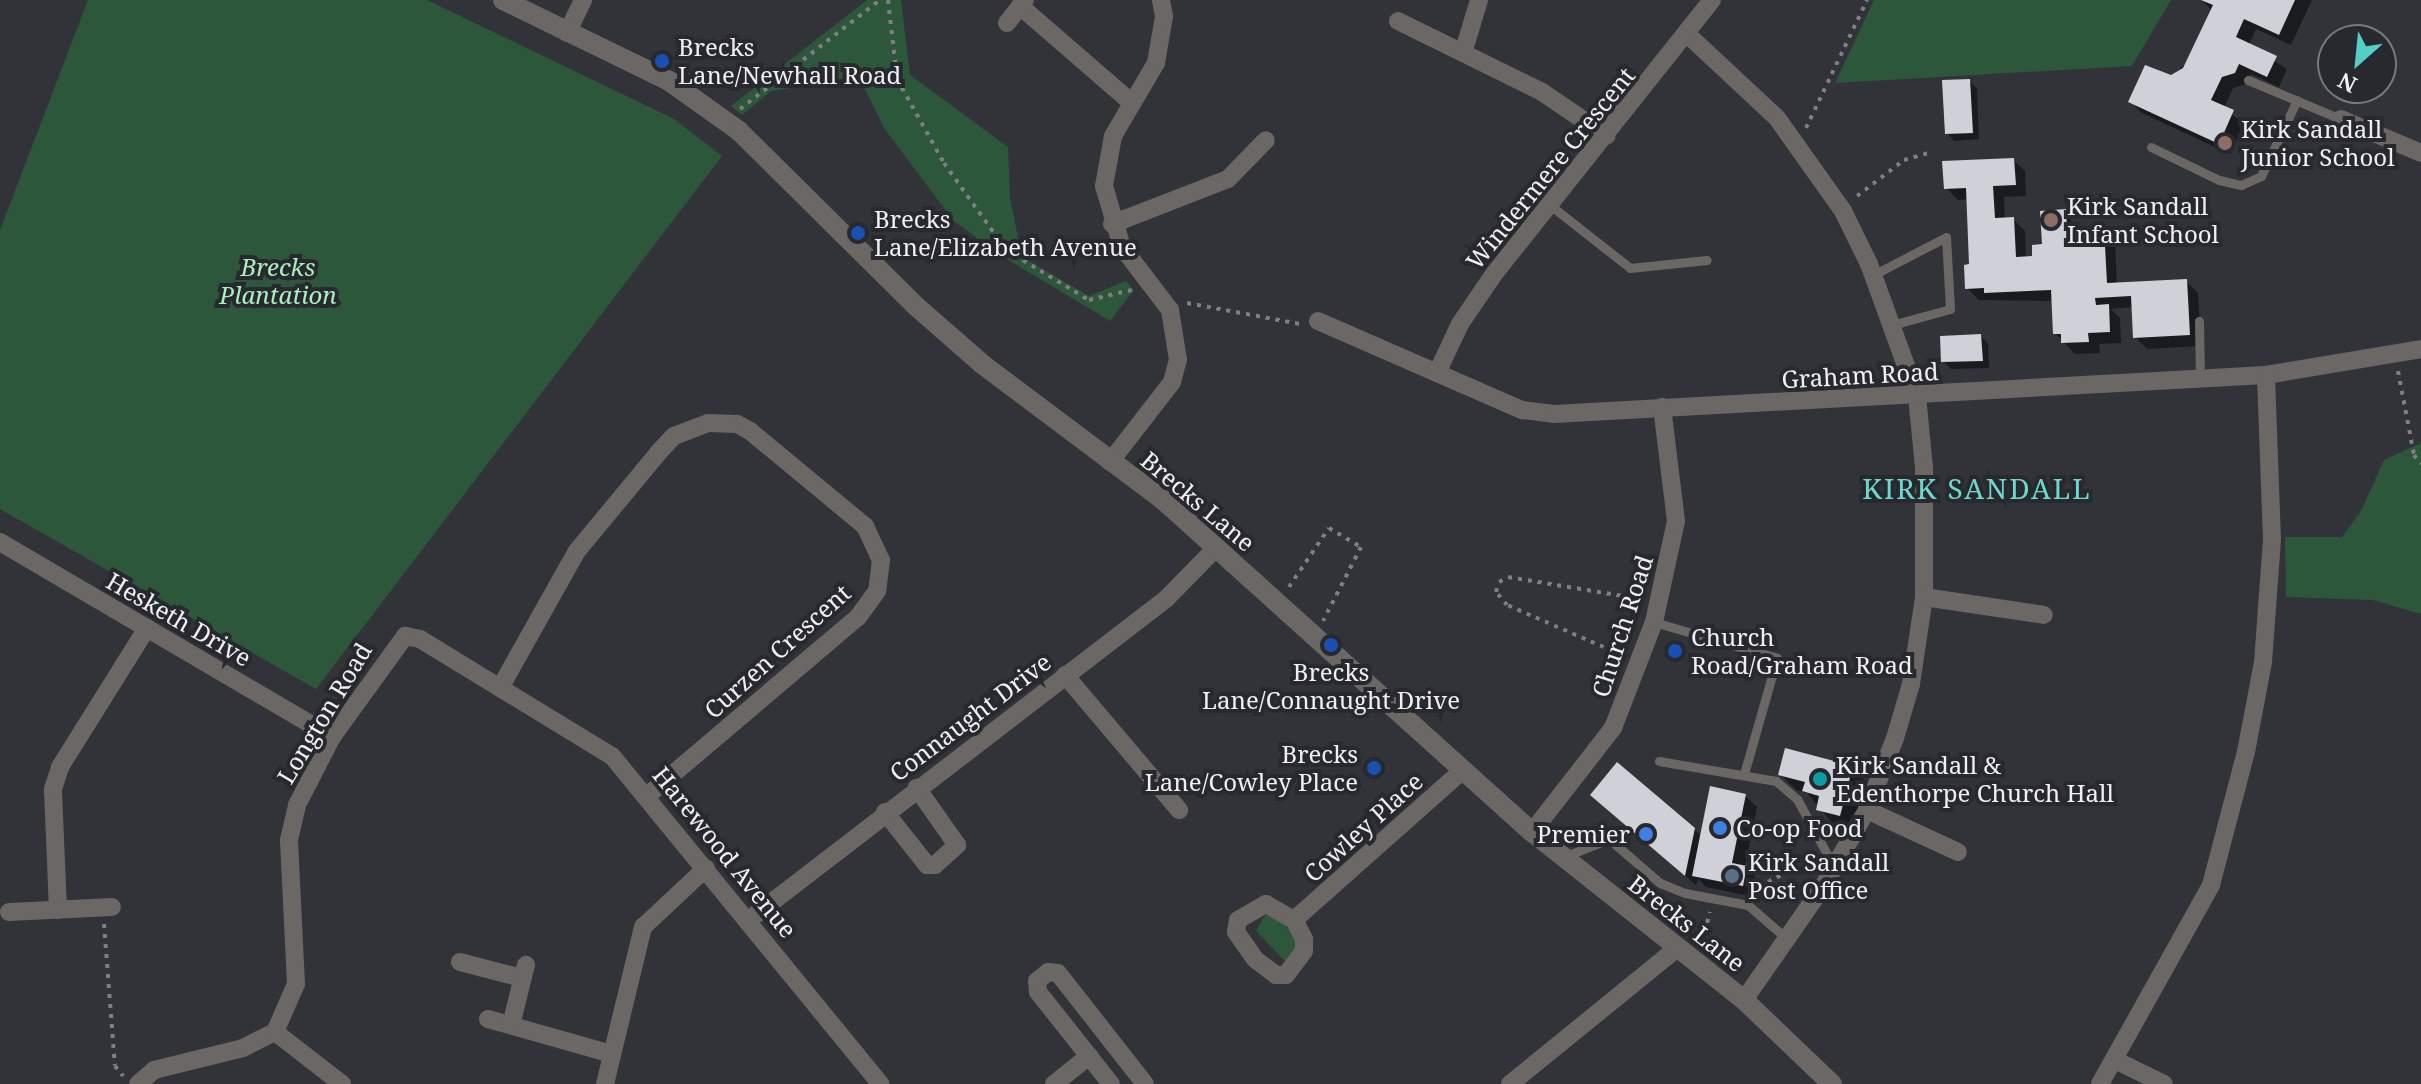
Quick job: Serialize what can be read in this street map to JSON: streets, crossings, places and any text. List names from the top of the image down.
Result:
{
  "streets": {
    "street": [
      "Windermere Crescent",
      "Graham Road",
      "Brecks Lane",
      "Hesketh Drive",
      "Church Road",
      "Curzen Crescent",
      "Longton Road",
      "Connaught Drive",
      "Cowley Place",
      "Harewood Avenue"
    ]
  },
  "crossings": [
    ["Windermere Crescent", "Graham Road"],
    ["Graham Road", "Church Road"],
    ["Brecks Lane", "Church Road"],
    ["Brecks Lane", "Connaught Drive"],
    ["Brecks Lane", "Cowley Place"],
    ["Hesketh Drive", "Longton Road"],
    ["Curzen Crescent", "Longton Road"],
    ["Curzen Crescent", "Harewood Avenue"],
    ["Longton Road", "Harewood Avenue"],
    ["Connaught Drive", "Harewood Avenue"]
  ],
  "districts": ["KIRK SANDALL"],
  "parks": ["Brecks Plantation"],
  "places": [
    "Brecks Lane/Newhall Road",
    "Kirk Sandall Junior School",
    "Kirk Sandall Infant School",
    "Brecks Lane/Elizabeth Avenue",
    "Brecks Lane/Connaught Drive",
    "Church Road/Graham Road",
    "Brecks Lane/Cowley Place",
    "Kirk Sandall & Edenthorpe Church Hall",
    "Co-op Food",
    "Premier",
    "Kirk Sandall Post Office"
  ],
  "north": "bottom left"
}
